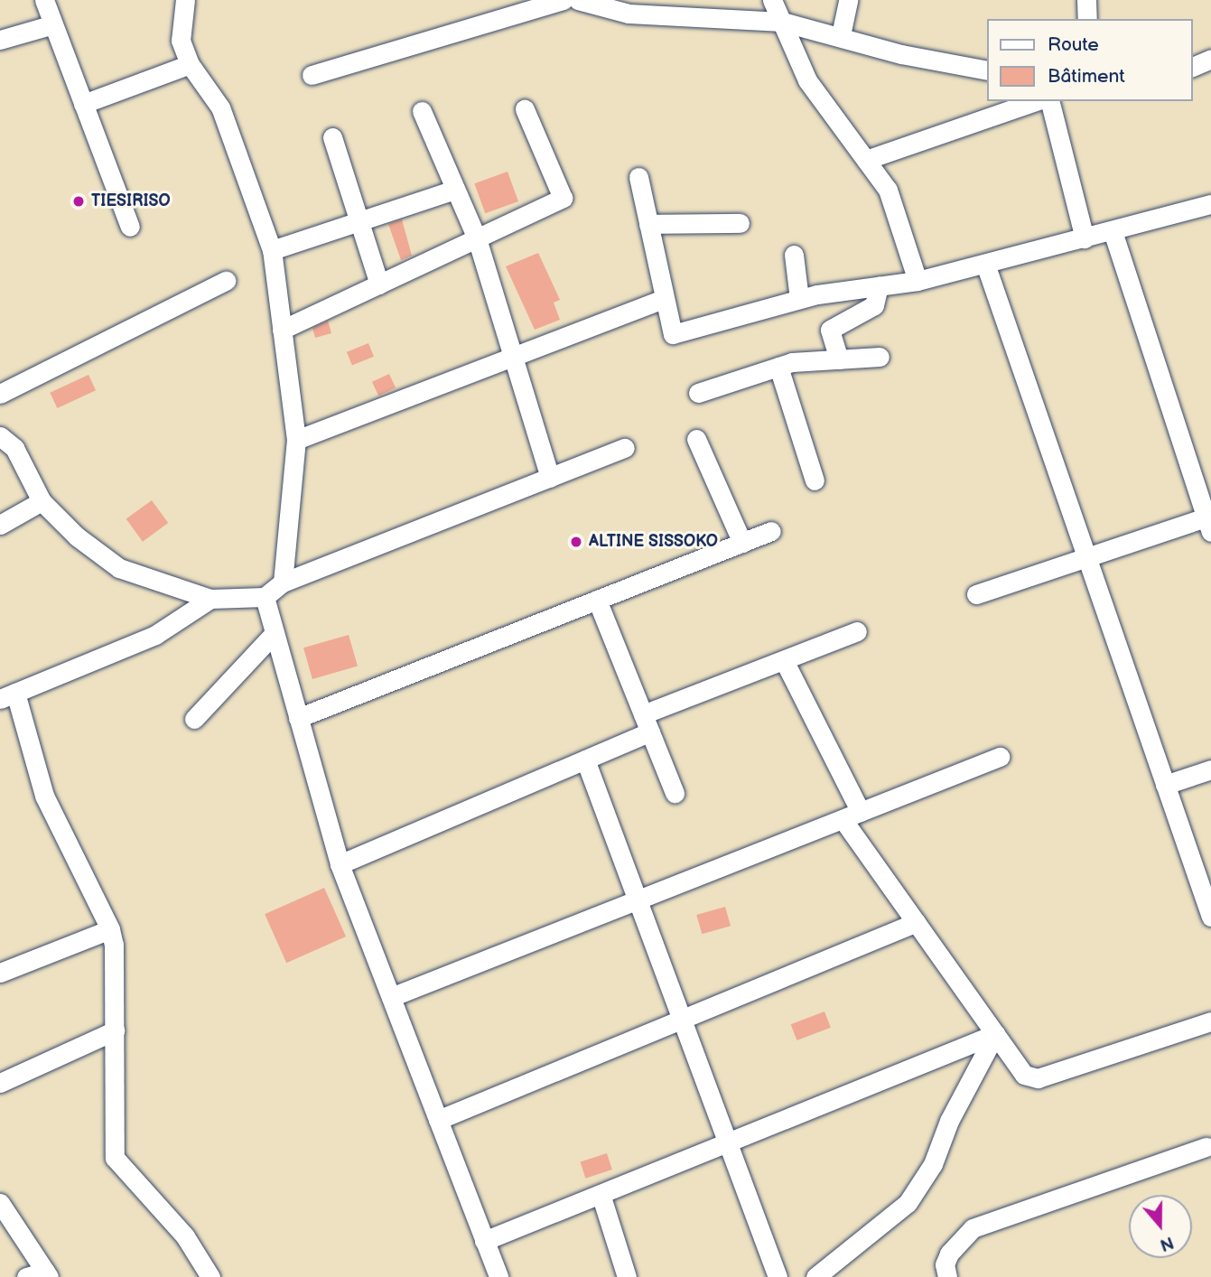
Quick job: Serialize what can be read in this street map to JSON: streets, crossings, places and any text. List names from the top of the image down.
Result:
{
  "places": ["TIESIRISO", "ALTINE SISSOKO"],
  "legend": ["Route", "Bâtiment"],
  "north": "bottom"
}
